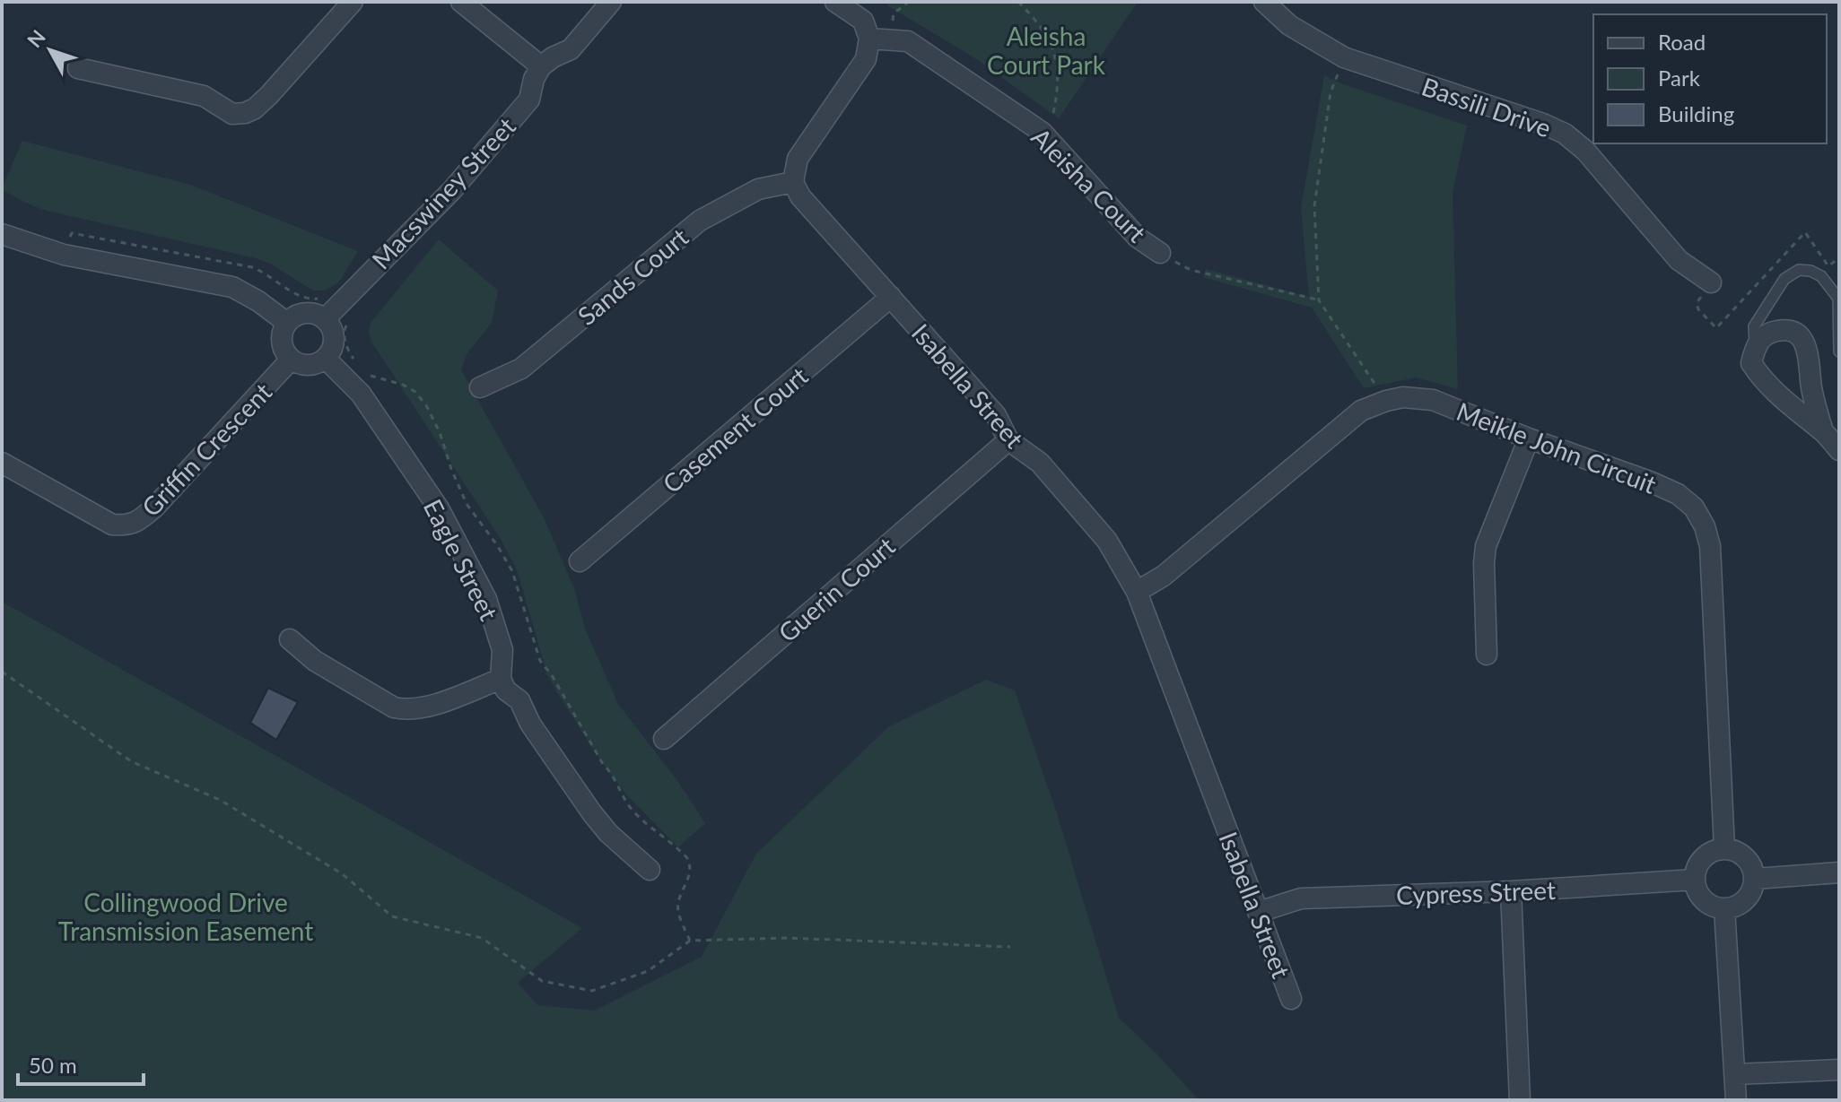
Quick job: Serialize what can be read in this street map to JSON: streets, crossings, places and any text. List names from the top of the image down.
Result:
{
  "streets": {
    "street": [
      "Bassili Drive",
      "Aleisha Court",
      "Macswiney Street",
      "Sands Court",
      "Isabella Street",
      "Casement Court",
      "Meikle John Circuit",
      "Griffin Crescent",
      "Eagle Street",
      "Guerin Court",
      "Cypress Street"
    ]
  },
  "crossings": [
    ["Macswiney Street", "Griffin Crescent"],
    ["Macswiney Street", "Eagle Street"],
    ["Sands Court", "Isabella Street"],
    ["Isabella Street", "Casement Court"],
    ["Isabella Street", "Meikle John Circuit"],
    ["Isabella Street", "Guerin Court"],
    ["Isabella Street", "Cypress Street"],
    ["Meikle John Circuit", "Cypress Street"],
    ["Griffin Crescent", "Eagle Street"]
  ],
  "parks": ["Aleisha Court Park", "Collingwood Drive Transmission Easement"],
  "legend": ["Road", "Park", "Building"],
  "scale_bar": "50 m",
  "north": "top left"
}
